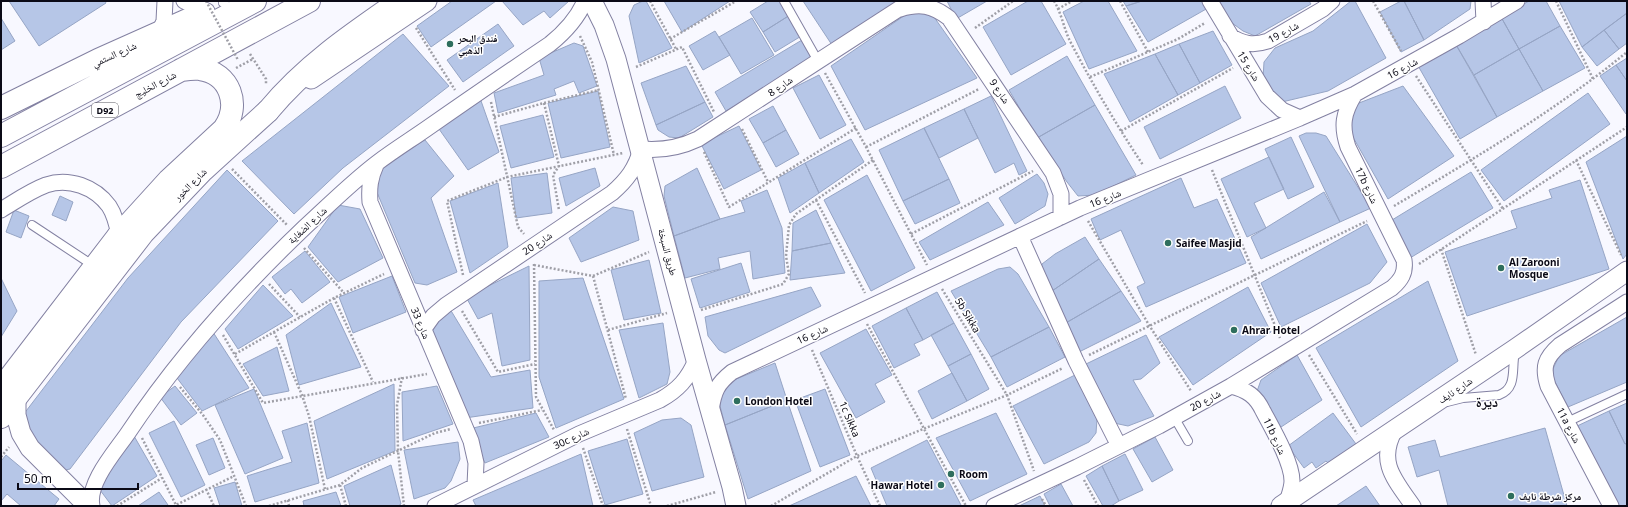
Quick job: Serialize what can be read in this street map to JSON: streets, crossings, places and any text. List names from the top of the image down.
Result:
{
  "streets": {
    "main road": [
      "شارع الستمي",
      "شارع الخليج",
      "D92",
      "شارع الخور"
    ],
    "street": [
      "شارع 19",
      "شارع 15",
      "شارع 16",
      "شارع 8",
      "شارع 9",
      "17b شارع",
      "شارع الضغاية",
      "شارع 20",
      "طريق السبخة",
      "شارع 33",
      "شارع نايف",
      "11a شارع",
      "11b شارع",
      "30c شارع"
    ],
    "path": ["5b Sikka", "1c Sikka"]
  },
  "crossings": [
    ["شارع 19", "شارع 15"],
    ["شارع 15", "شارع 16"],
    ["شارع 16", "شارع 9"],
    ["شارع 16", "17b شارع"],
    ["شارع 16", "طريق السبخة"],
    ["شارع 16", "5b Sikka"],
    ["شارع 16", "1c Sikka"],
    ["شارع الخليج", "شارع الخور"],
    ["شارع 8", "شارع 9"],
    ["شارع 8", "شارع 20"],
    ["شارع 8", "طريق السبخة"],
    ["شارع 8", "5b Sikka"],
    ["17b شارع", "شارع 20"],
    ["شارع الضغاية", "شارع 33"],
    ["شارع 20", "طريق السبخة"],
    ["شارع 20", "5b Sikka"],
    ["شارع 20", "شارع 33"],
    ["شارع 20", "11b شارع"],
    ["طريق السبخة", "30c شارع"],
    ["شارع 33", "30c شارع"],
    ["شارع نايف", "11b شارع"]
  ],
  "districts": ["ديرة"],
  "places": [
    "فندق البحر الذهبي",
    "Saifee Masjid",
    "Al Zarooni Mosque",
    "Ahrar Hotel",
    "London Hotel",
    "Room",
    "Hawar Hotel",
    "مركز شرطة نايف"
  ],
  "scale_bar": "50 m"
}
